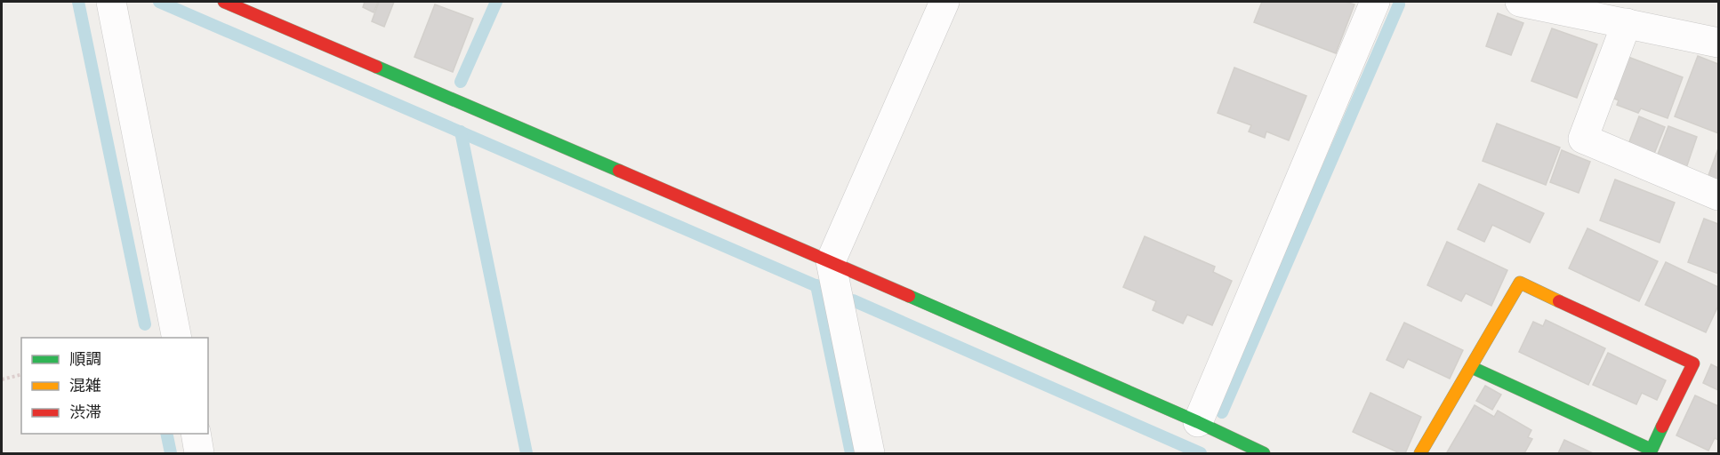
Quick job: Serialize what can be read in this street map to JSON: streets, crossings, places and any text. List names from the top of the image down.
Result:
{
  "legend": ["順調", "混雑", "渋滞"]
}
